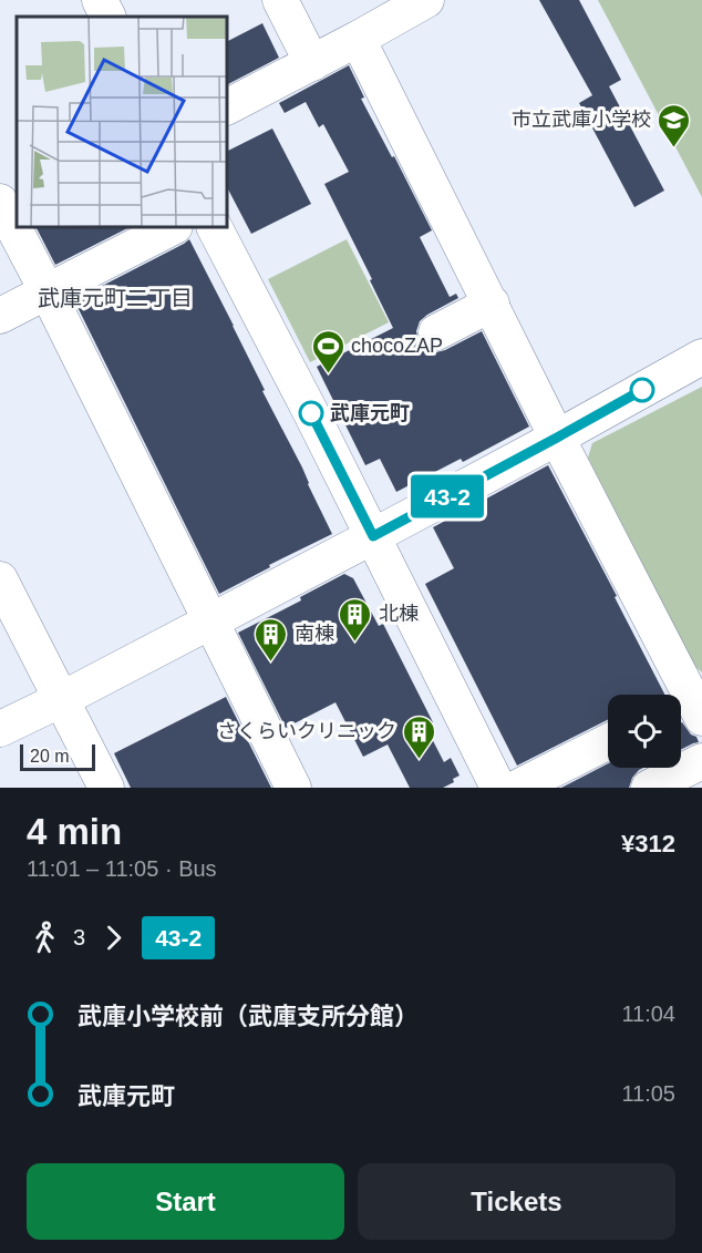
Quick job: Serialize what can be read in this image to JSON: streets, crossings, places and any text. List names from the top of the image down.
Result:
{
  "districts": ["武庫元町二丁目"],
  "places": {
    "school or university": ["市立武庫小学校"],
    "sports": ["chocoZAP"],
    "other": ["武庫元町"],
    "building": ["北棟", "南棟", "さくらいクリニック"]
  },
  "lines": ["bus line 43-2"],
  "scale_bar": "20 m",
  "page": {
    "on_map": "43-2",
    "scale": "20 m",
    "heading": ["4 min", "11:01 – 11:05 · Bus", "¥312"],
    "legs": ["3", "43-2"],
    "list": [
      {
        "name": "武庫小学校前（武庫支所分館）",
        "value": "11:04"
      },
      {
        "name": "武庫元町",
        "value": "11:05"
      }
    ],
    "buttons": ["Start", "Tickets"]
  }
}
